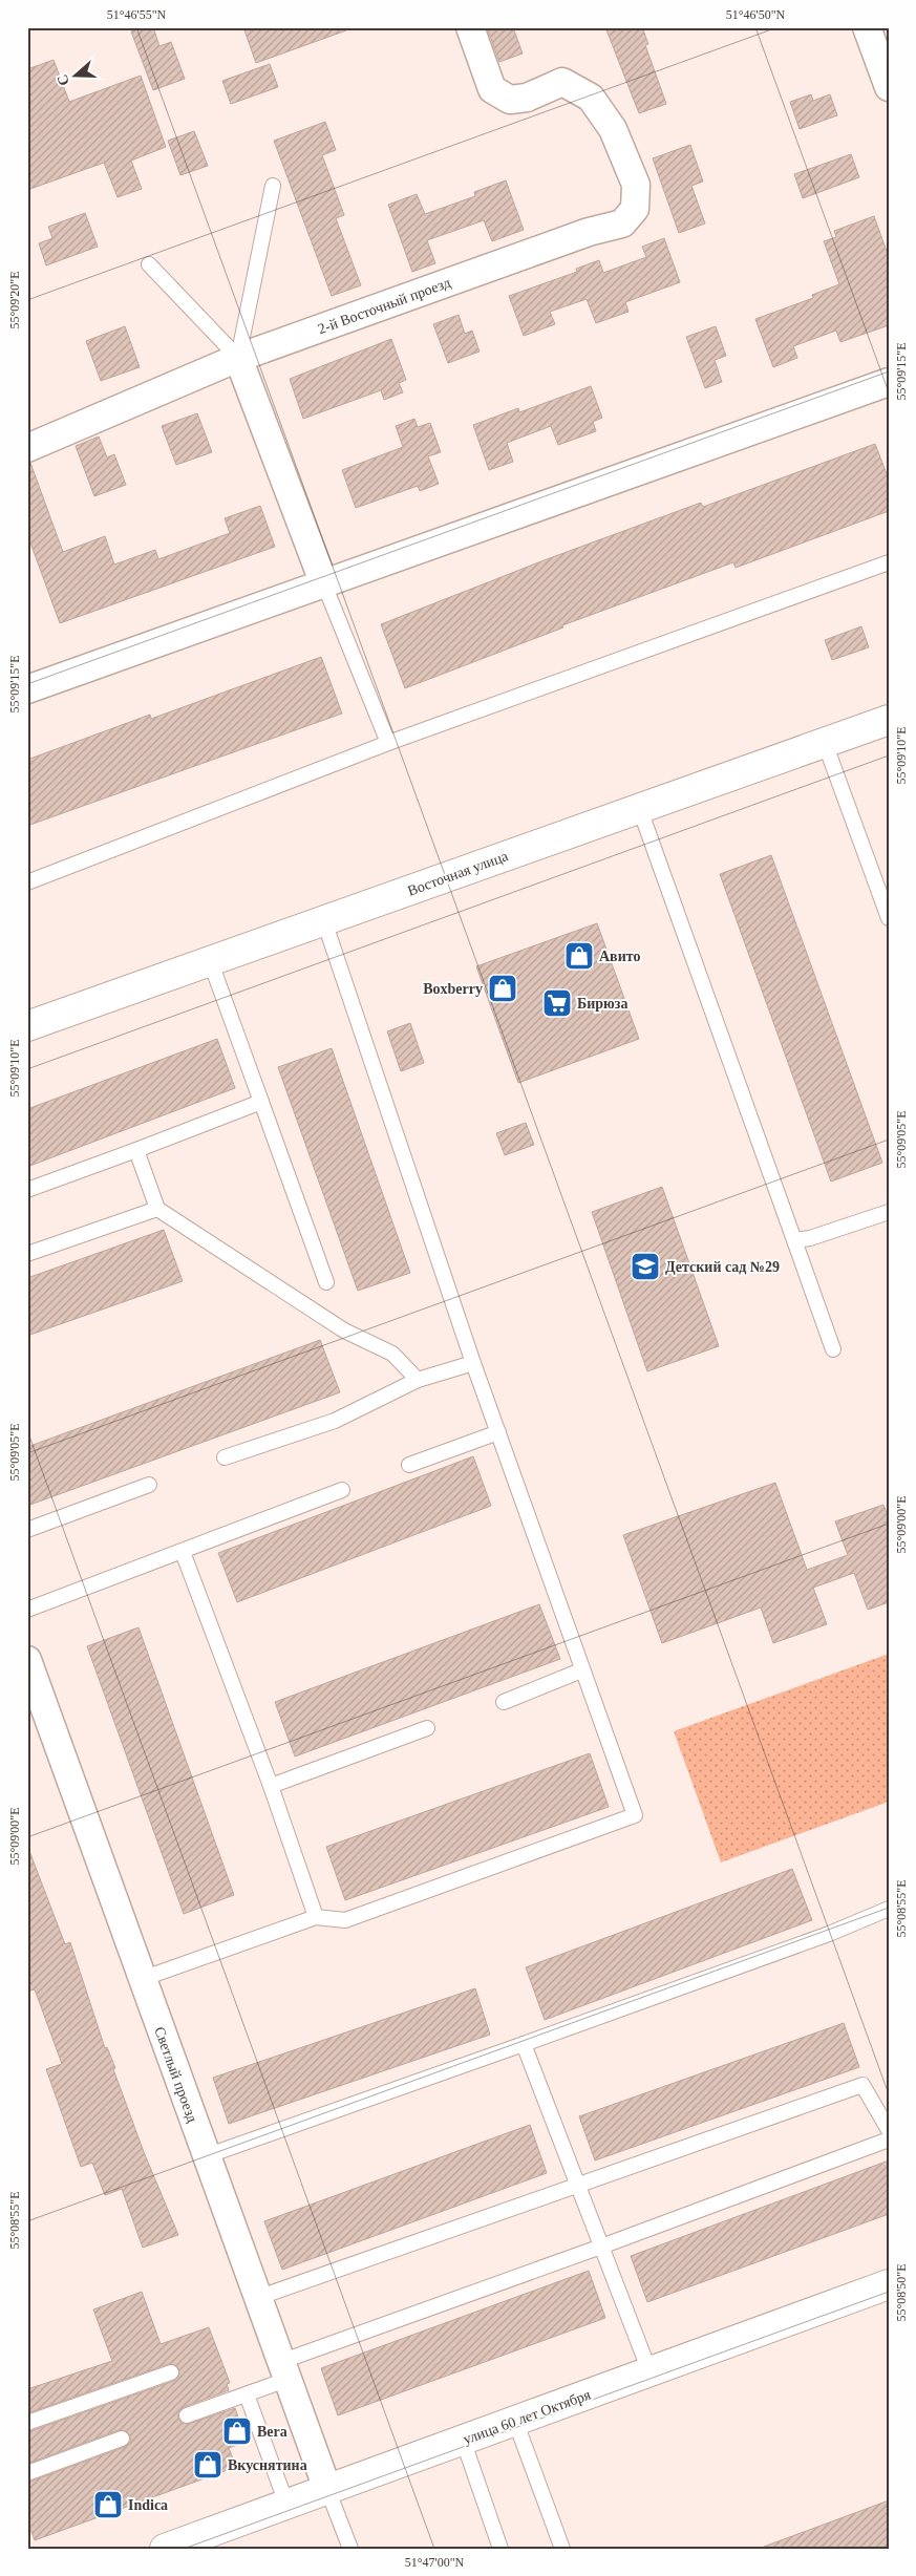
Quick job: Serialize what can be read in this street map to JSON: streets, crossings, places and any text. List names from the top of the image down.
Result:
{
  "streets": {
    "main road": ["Восточная улица", "улица 60 лет Октября"],
    "street": ["2-й Восточный проезд", "Светлый проезд"]
  },
  "crossings": [
    ["Светлый проезд", "улица 60 лет Октября"]
  ],
  "places": {
    "shop": [
      "Авито",
      "Boxberry",
      "Bera",
      "Вкуснятина",
      "Indica"
    ],
    "supermarket": ["Бирюза"],
    "school or university": ["Детский сад №29"]
  },
  "north": "left",
  "coordinates": [
    "51°46'55\"N",
    "51°46'50\"N",
    "55°09'20\"E",
    "55°09'15\"E",
    "55°09'10\"E",
    "55°09'05\"E",
    "55°09'00\"E",
    "55°08'55\"E",
    "55°08'50\"E",
    "51°47'00\"N"
  ]
}
